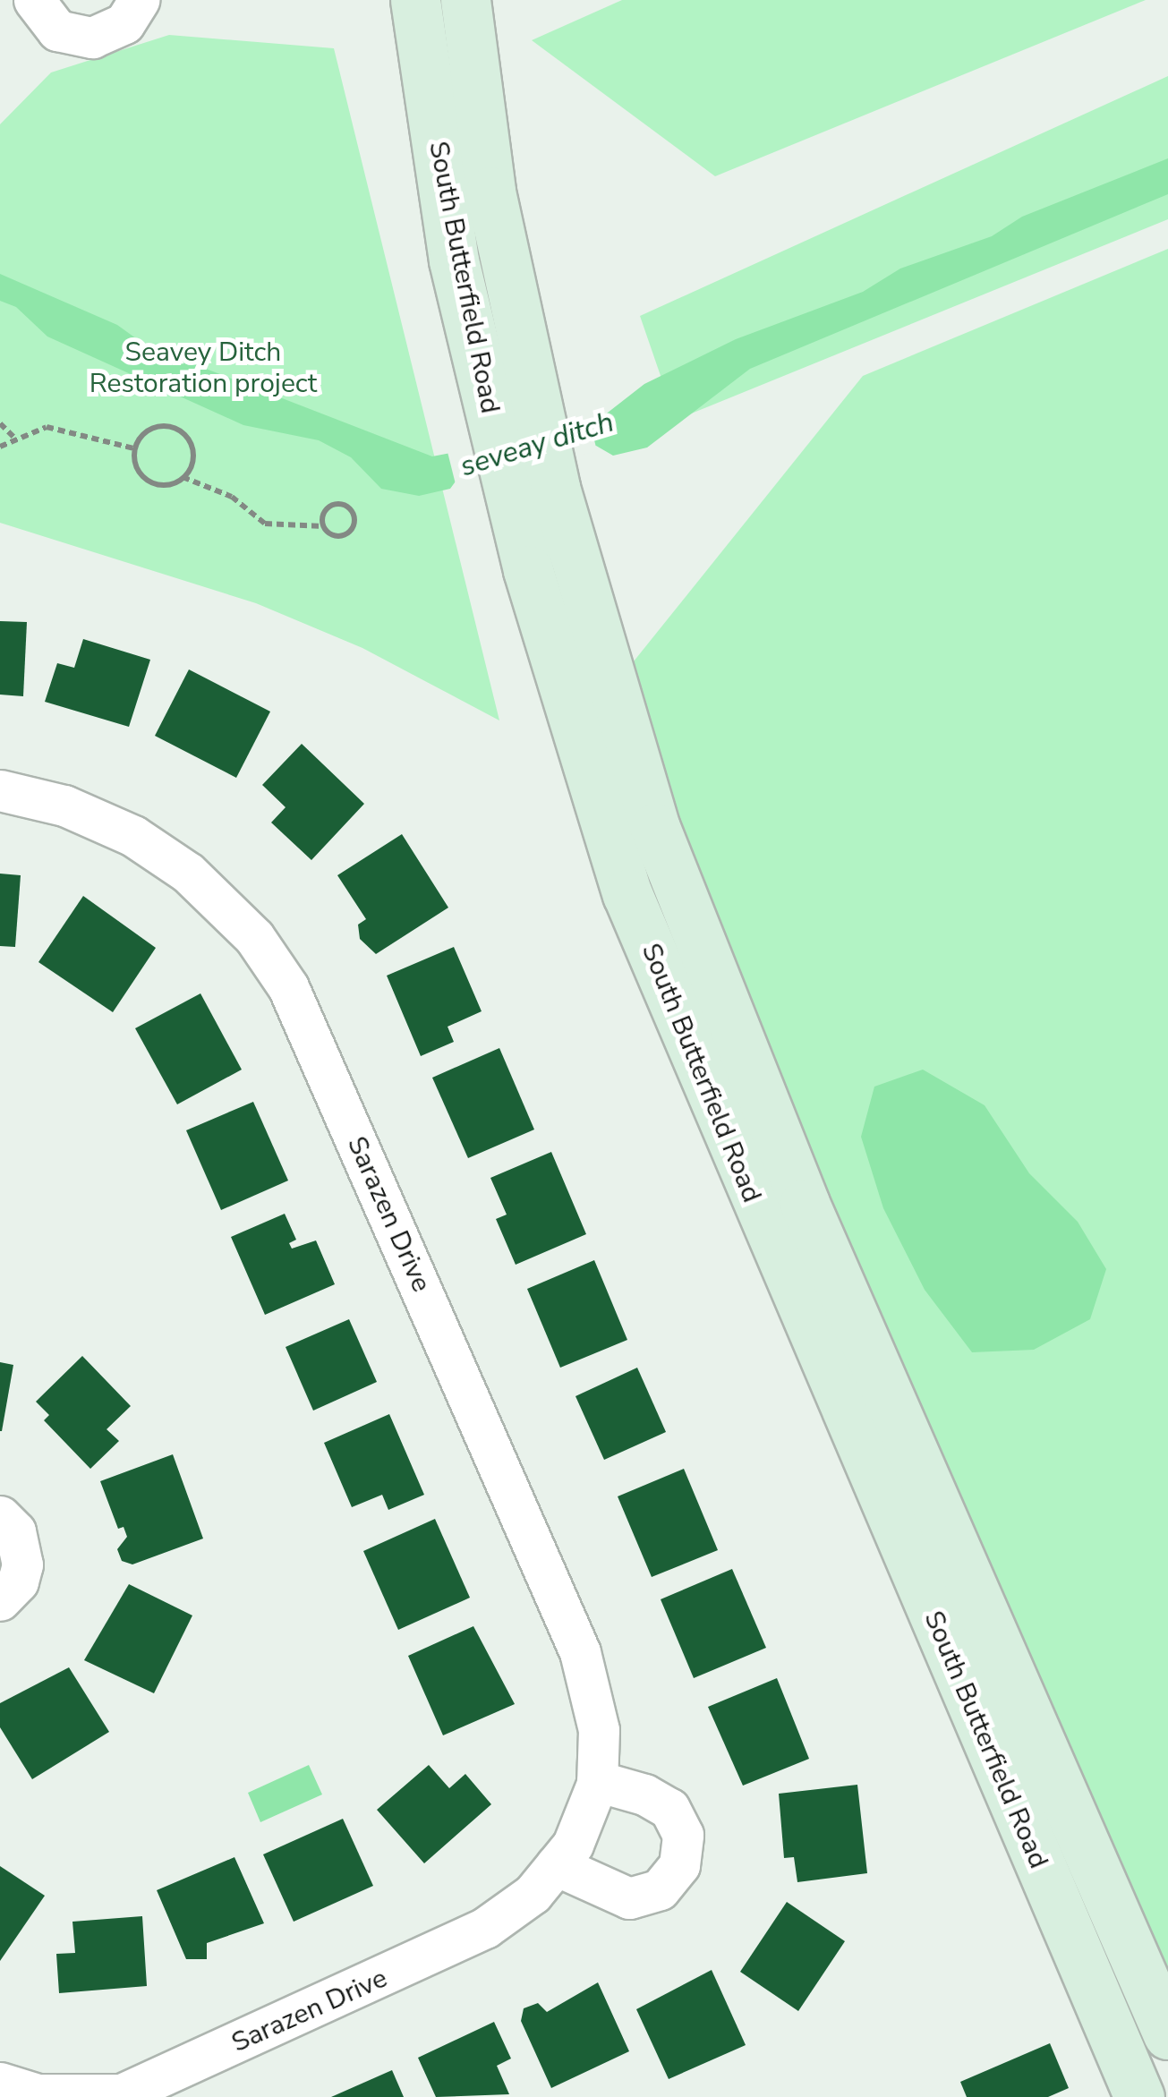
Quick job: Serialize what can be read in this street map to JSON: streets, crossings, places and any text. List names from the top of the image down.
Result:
{
  "streets": {
    "main road": ["South Butterfield Road"],
    "street": ["Sarazen Drive"]
  },
  "water": ["seveay ditch"],
  "parks": ["Seavey Ditch Restoration project"]
}
